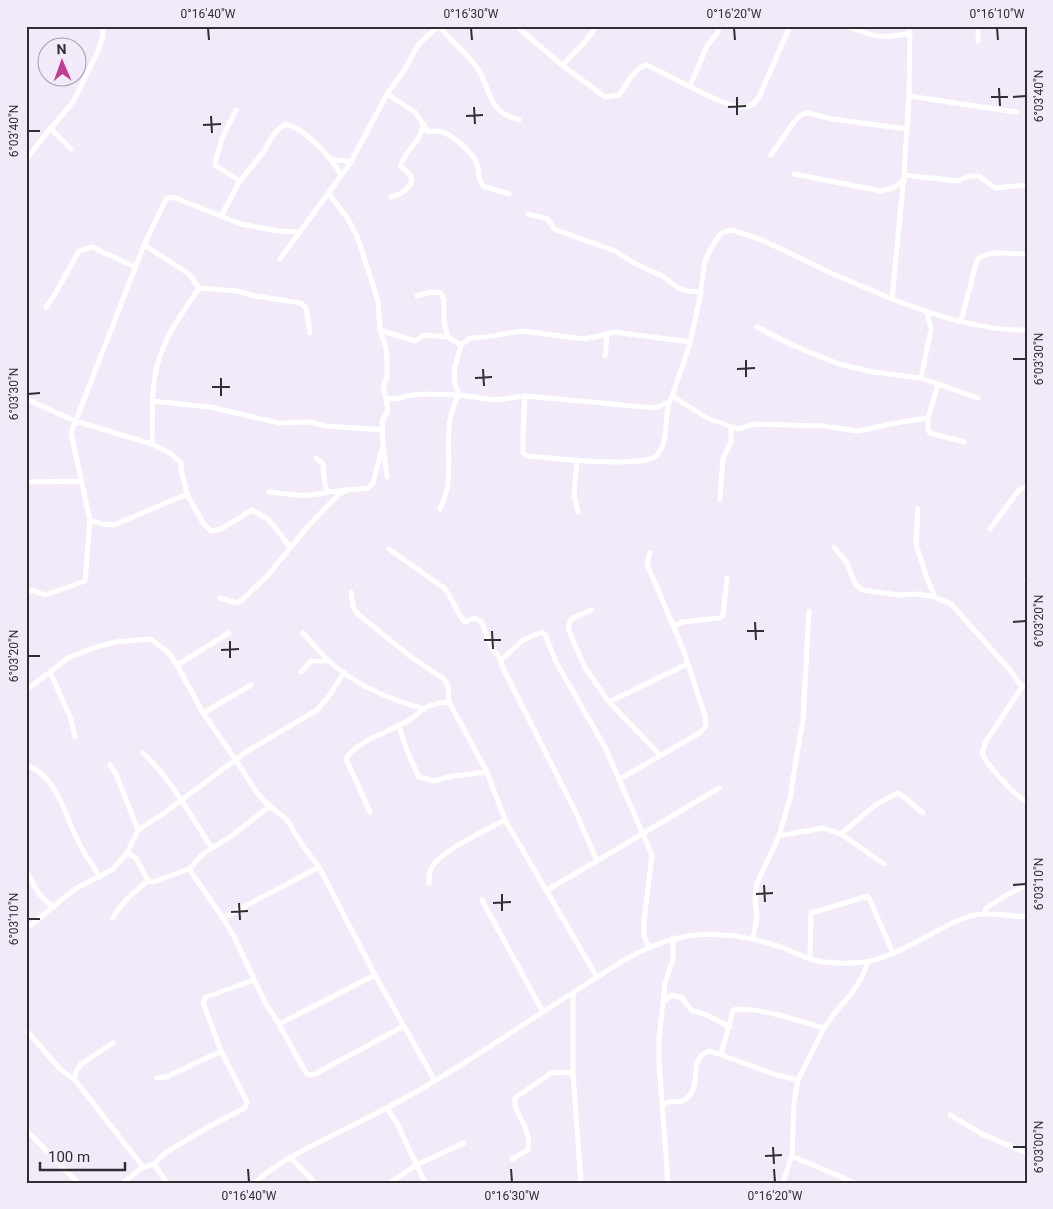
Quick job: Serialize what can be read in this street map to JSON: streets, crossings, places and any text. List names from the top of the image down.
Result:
{
  "scale_bar": "100 m",
  "north": "top",
  "coordinates": [
    "0°16'40\"W",
    "0°16'30\"W",
    "0°16'20\"W",
    "0°16'10\"W",
    "6°03'40\"N",
    "6°03'30\"N",
    "6°03'20\"N",
    "6°03'10\"N",
    "6°03'00\"N"
  ]
}
